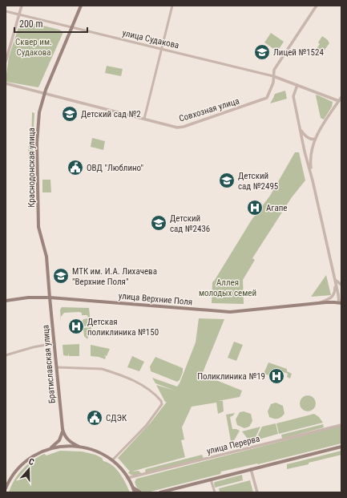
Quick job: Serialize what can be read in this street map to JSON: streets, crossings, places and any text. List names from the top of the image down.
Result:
{
  "streets": {
    "main road": ["Краснодонская улица", "улица Верхние Поля", "Братиславская улица"],
    "street": ["улица Судакова", "Совхозная улица", "улица Перерва"]
  },
  "crossings": [
    ["улица Судакова", "Совхозная улица"],
    ["улица Судакова", "Краснодонская улица"],
    ["Совхозная улица", "Краснодонская улица"],
    ["Краснодонская улица", "улица Верхние Поля"],
    ["Краснодонская улица", "Братиславская улица"],
    ["улица Верхние Поля", "Братиславская улица"],
    ["Братиславская улица", "улица Перерва"]
  ],
  "parks": ["Сквер им. Судакова", "Аллея молодых семей"],
  "places": {
    "school or university": [
      "Лицей №1524",
      "Детский сад №2",
      "Детский сад №2495",
      "Детский сад №2436",
      "МТК им. И.А. Лихачева \"Верхние Поля\""
    ],
    "public building": ["ОВД \"Люблино\"", "СДЭК"],
    "hospital": ["Агапе", "Детская поликлиника №150", "Поликлиника №19"]
  },
  "scale_bar": "200 m",
  "north": "top"
}
